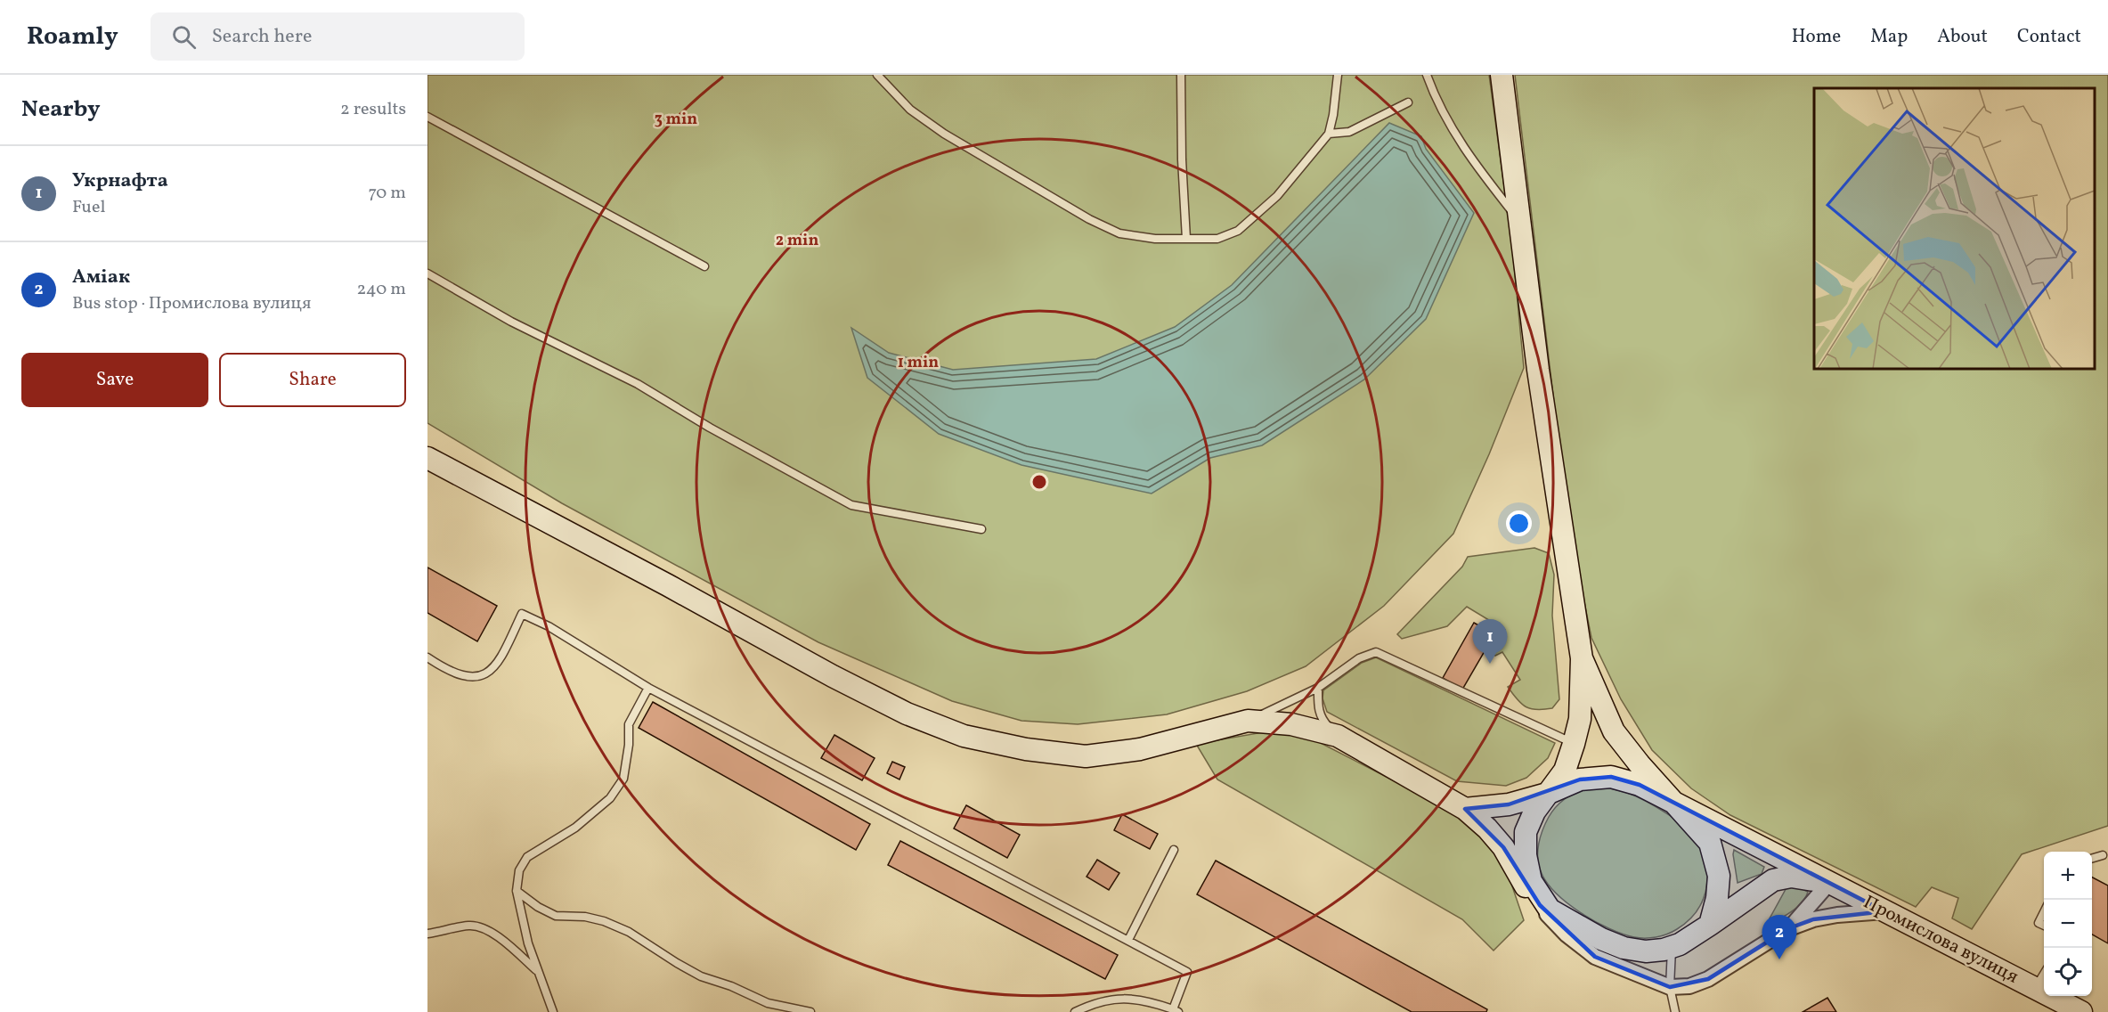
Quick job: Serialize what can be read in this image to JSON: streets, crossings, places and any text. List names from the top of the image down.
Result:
{
  "streets": {
    "main road": ["Промислова вулиця"]
  },
  "page": {
    "header": "Roamly",
    "search": "Search here",
    "nav": [
      "Home",
      "Map",
      "About",
      "Contact"
    ],
    "heading": ["Nearby", "2 results"],
    "list": [
      {
        "mark": "1",
        "name": "Укрнафта",
        "note": "Fuel",
        "value": "70 m"
      },
      {
        "mark": "2",
        "name": "Аміак",
        "note": "Bus stop · Промислова вулиця",
        "value": "240 m"
      }
    ],
    "buttons": ["Save", "Share"],
    "pins": ["1", "2"],
    "map_buttons": ["+", "−"]
  },
  "rings": ["3 min", "2 min", "1 min"]
}
